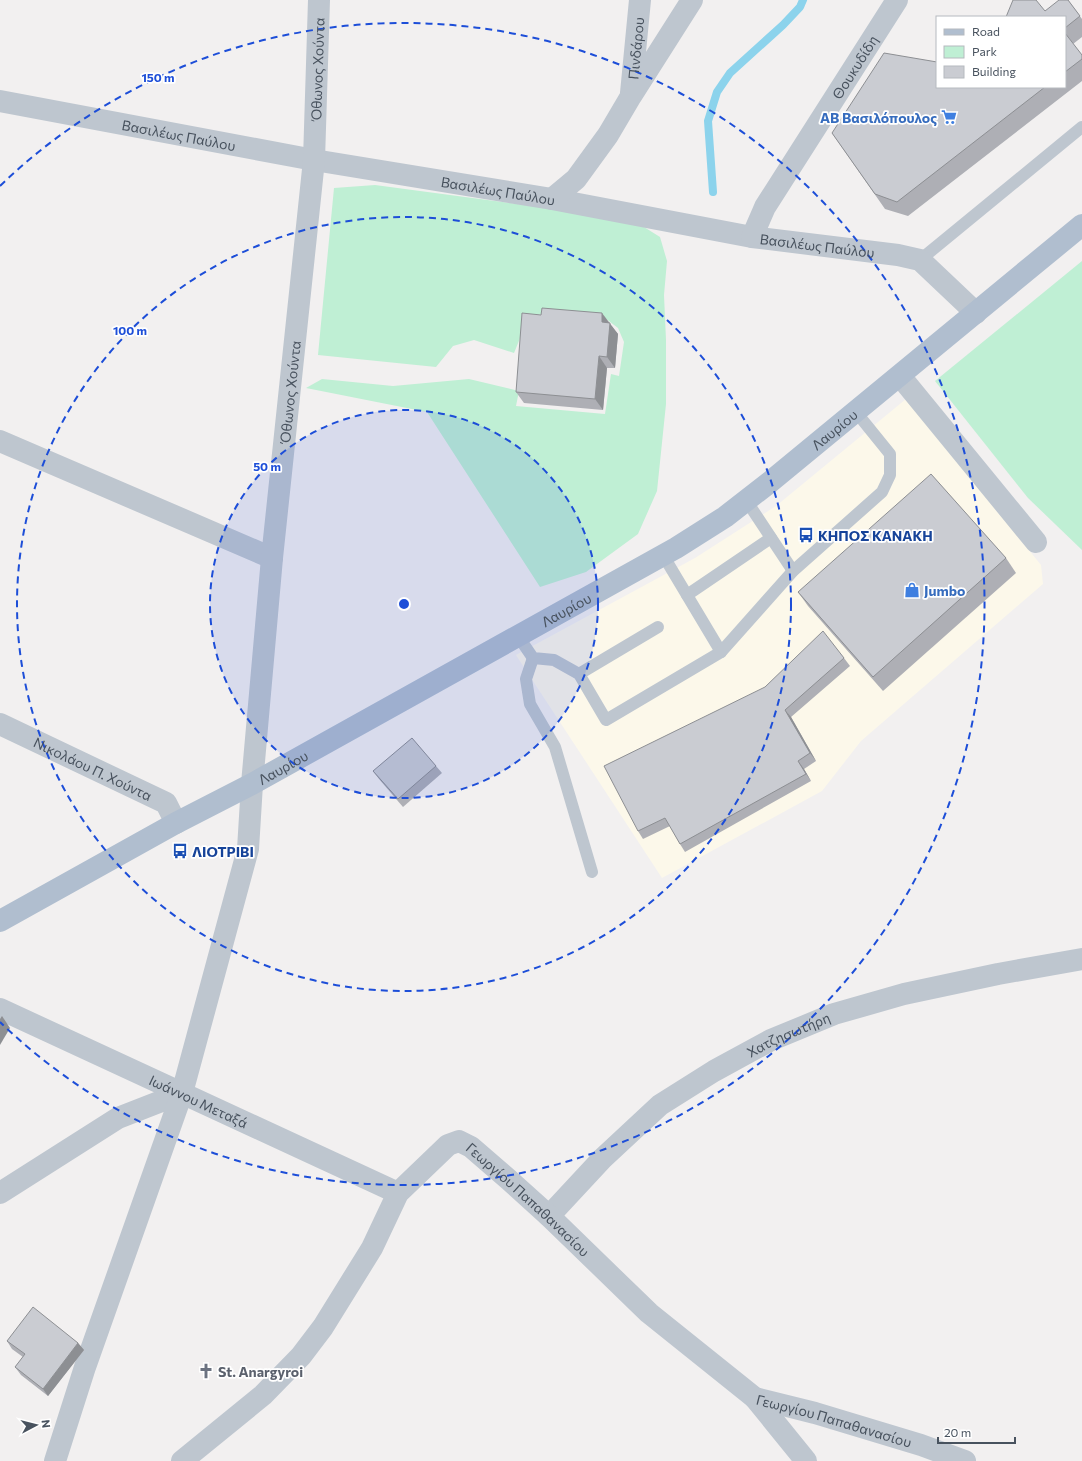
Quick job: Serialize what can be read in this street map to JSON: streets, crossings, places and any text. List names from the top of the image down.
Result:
{
  "streets": {
    "main road": ["Λαυρίου"],
    "street": [
      "Πινδάρου",
      "Θουκυδίδη",
      "Όθωνος Χούντα",
      "Βασιλέως Παύλου",
      "Νικολάου Π. Χούντα",
      "Χατζησωτήρη",
      "Ιωάννου Μεταξά",
      "Γεωργίου Παπαθανασίου"
    ]
  },
  "crossings": [
    ["Θουκυδίδη", "Βασιλέως Παύλου"],
    ["Όθωνος Χούντα", "Βασιλέως Παύλου"],
    ["Όθωνος Χούντα", "Λαυρίου"],
    ["Όθωνος Χούντα", "Ιωάννου Μεταξά"],
    ["Λαυρίου", "Νικολάου Π. Χούντα"],
    ["Χατζησωτήρη", "Γεωργίου Παπαθανασίου"],
    ["Ιωάννου Μεταξά", "Γεωργίου Παπαθανασίου"]
  ],
  "places": {
    "supermarket": ["ΑΒ Βασιλόπουλος"],
    "bus stop": ["ΚΗΠΟΣ ΚΑΝΑΚΗ", "ΛΙΟΤΡΙΒΙ"],
    "shop": ["Jumbo"],
    "church": ["St. Anargyroi"]
  },
  "legend": ["Road", "Park", "Building"],
  "scale_bar": "20 m",
  "north": "right",
  "rings": ["150 m", "100 m", "50 m"]
}
